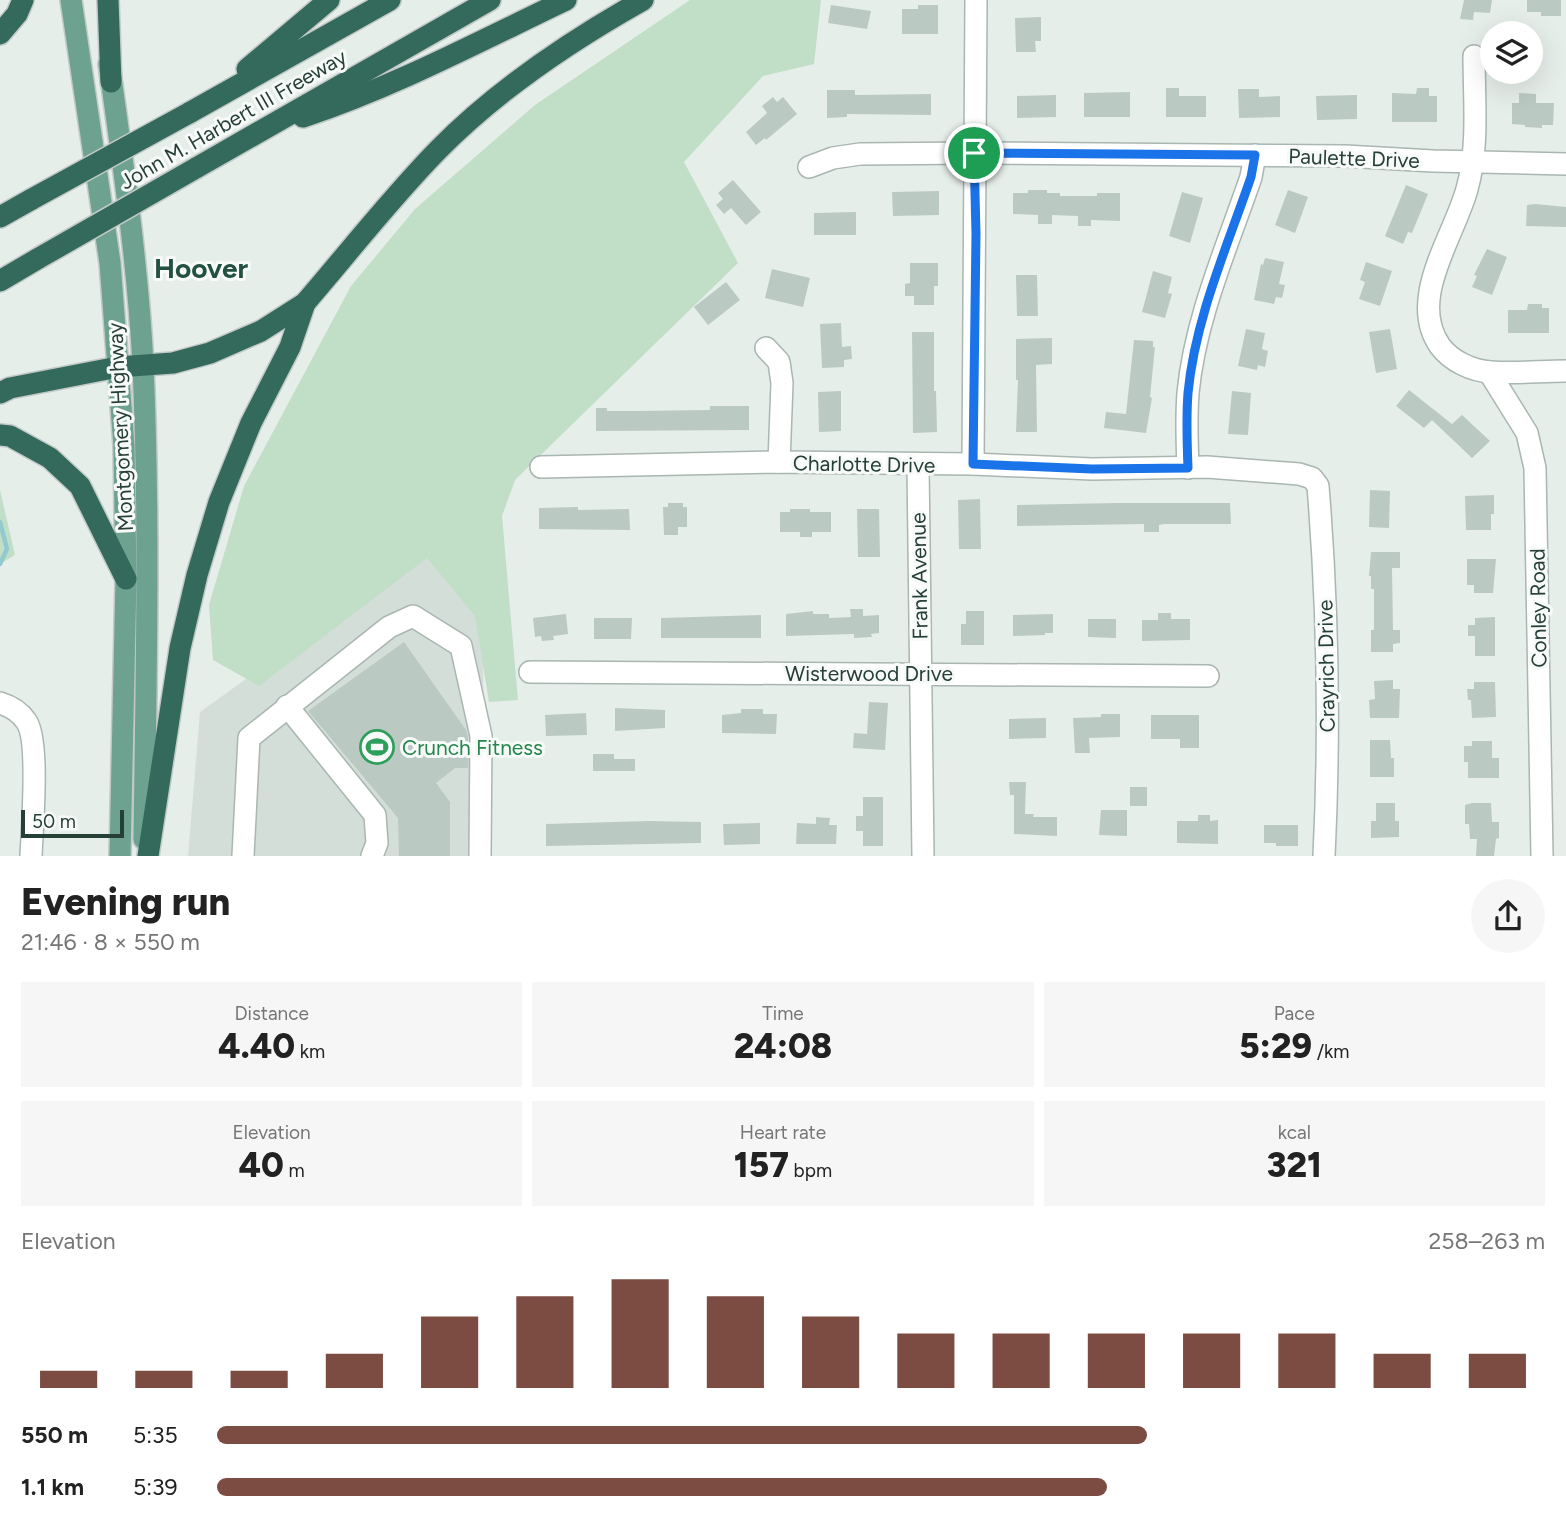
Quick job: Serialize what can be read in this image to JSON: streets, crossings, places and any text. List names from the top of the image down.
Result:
{
  "streets": {
    "highway": ["John M. Harbert III Freeway"],
    "main road": ["Montgomery Highway"],
    "street": [
      "Paulette Drive",
      "Charlotte Drive",
      "Frank Avenue",
      "Conley Road",
      "Crayrich Drive",
      "Wisterwood Drive"
    ]
  },
  "crossings": [
    ["Charlotte Drive", "Frank Avenue"],
    ["Charlotte Drive", "Crayrich Drive"],
    ["Frank Avenue", "Wisterwood Drive"]
  ],
  "districts": ["Hoover"],
  "places": {
    "sports": ["Crunch Fitness"]
  },
  "scale_bar": "50 m",
  "page": {
    "scale": "50 m",
    "heading": ["Evening run", "21:46 · 8 × 550 m"],
    "stats": [
      ["Distance", "4.40 km"],
      ["Time", "24:08"],
      ["Pace", "5:29 /km"],
      ["Elevation", "40 m"],
      ["Heart rate", "157 bpm"],
      ["kcal", "321"]
    ],
    "chart": ["Elevation", "258–263 m"],
    "list": [
      {
        "name": "550 m",
        "note": "5:35"
      },
      {
        "name": "1.1 km",
        "note": "5:39"
      }
    ]
  }
}
